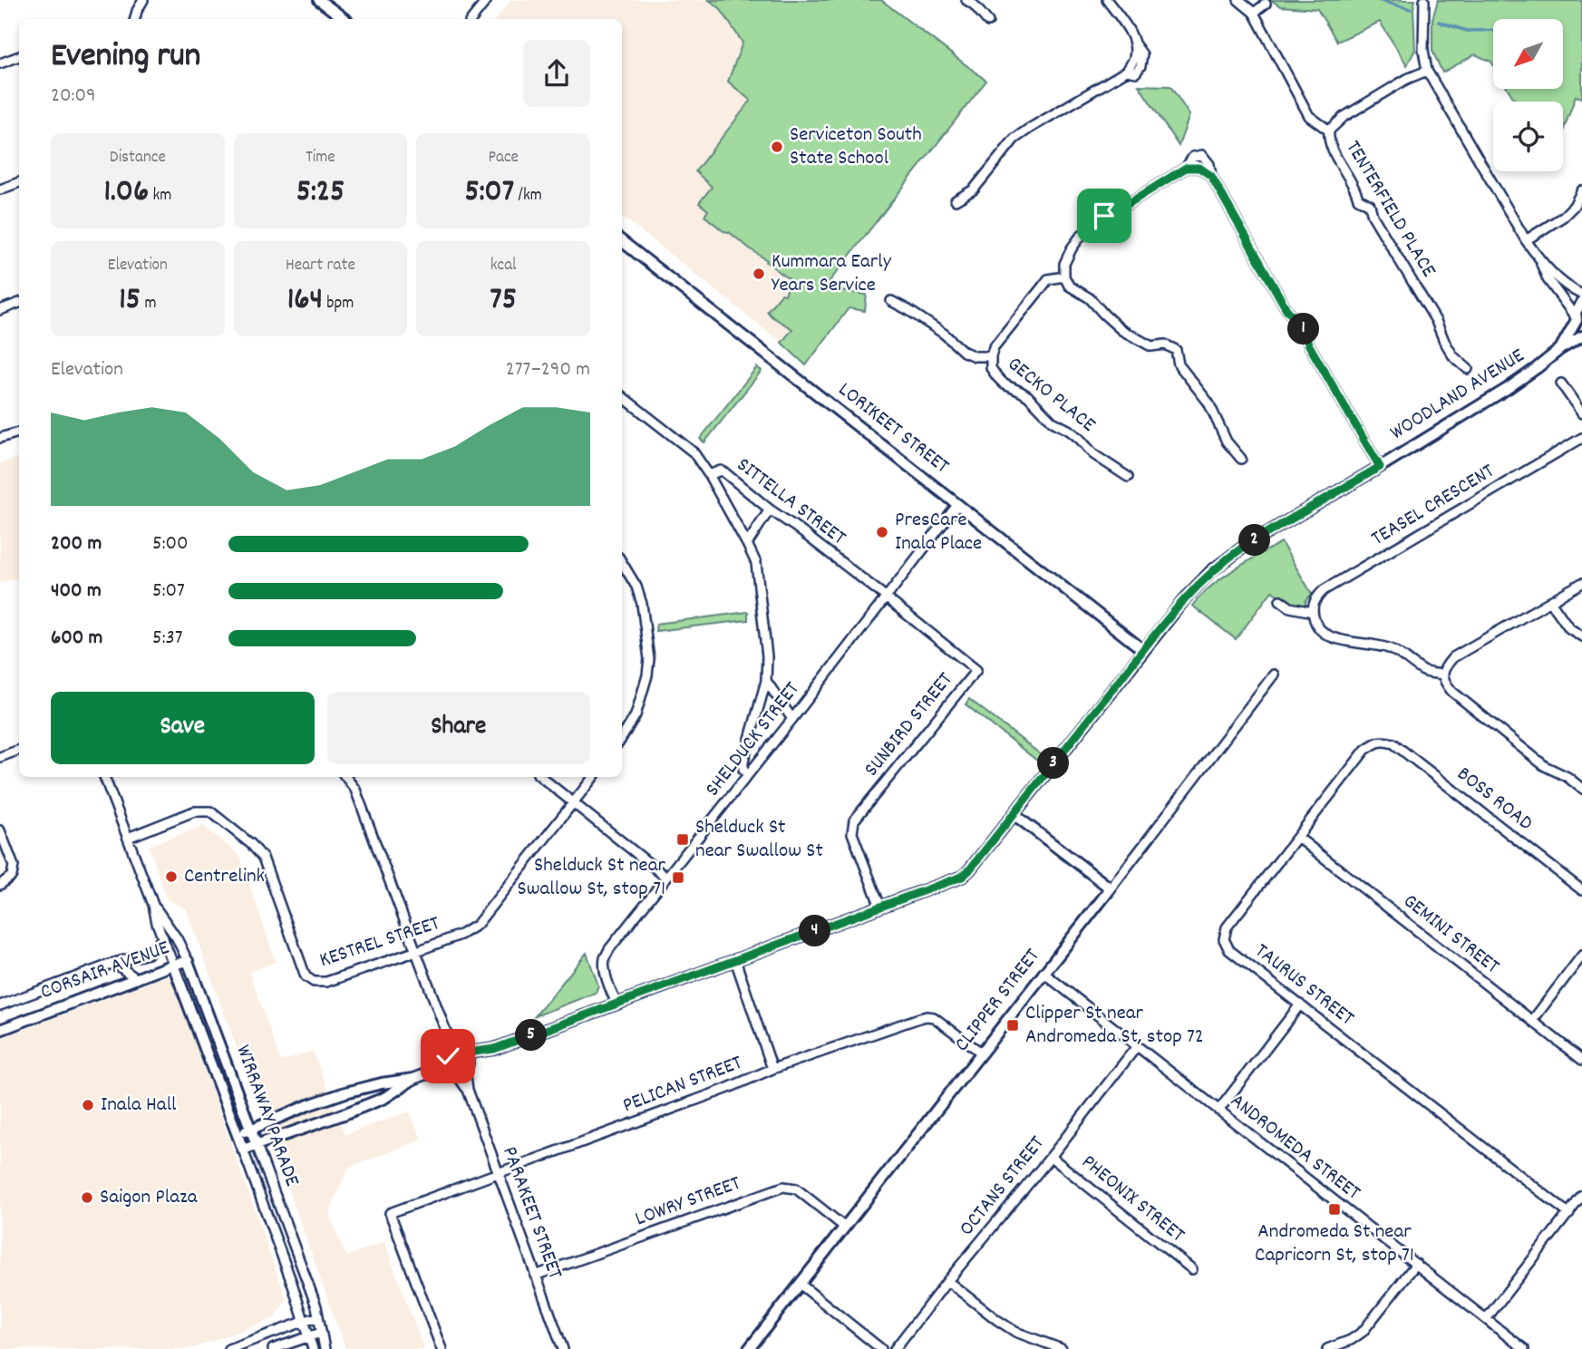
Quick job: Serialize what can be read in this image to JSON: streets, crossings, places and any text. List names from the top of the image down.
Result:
{
  "streets": {
    "street": [
      "TENTERFIELD PLACE",
      "GECKO PLACE",
      "WOODLAND AVENUE",
      "LORIKEET STREET",
      "SITTELLA STREET",
      "TEASEL CRESCENT",
      "SUNBIRD STREET",
      "SHELDUCK STREET",
      "BOSS ROAD",
      "GEMINI STREET",
      "KESTREL STREET",
      "CORSAIR AVENUE",
      "TAURUS STREET",
      "CLIPPER STREET",
      "PELICAN STREET",
      "WIRRAWAY PARADE",
      "ANDROMEDA STREET",
      "OCTANS STREET",
      "PHEONIX STREET",
      "LOWRY STREET",
      "PARAKEET STREET"
    ]
  },
  "crossings": [
    ["WOODLAND AVENUE", "LORIKEET STREET"],
    ["WOODLAND AVENUE", "SUNBIRD STREET"],
    ["WOODLAND AVENUE", "SHELDUCK STREET"],
    ["LORIKEET STREET", "SHELDUCK STREET"],
    ["SITTELLA STREET", "SUNBIRD STREET"],
    ["SITTELLA STREET", "SHELDUCK STREET"],
    ["SUNBIRD STREET", "SHELDUCK STREET"],
    ["BOSS ROAD", "TAURUS STREET"],
    ["GEMINI STREET", "TAURUS STREET"],
    ["KESTREL STREET", "WIRRAWAY PARADE"],
    ["CORSAIR AVENUE", "WIRRAWAY PARADE"],
    ["CLIPPER STREET", "PELICAN STREET"],
    ["CLIPPER STREET", "ANDROMEDA STREET"],
    ["CLIPPER STREET", "LOWRY STREET"],
    ["PELICAN STREET", "PARAKEET STREET"],
    ["ANDROMEDA STREET", "OCTANS STREET"],
    ["OCTANS STREET", "PHEONIX STREET"],
    ["LOWRY STREET", "PARAKEET STREET"]
  ],
  "places": {
    "other": [
      "Serviceton South State School",
      "Kummara Early Years Service",
      "PresCare Inala Place",
      "Centrelink",
      "Inala Hall",
      "Saigon Plaza"
    ],
    "transit": [
      "Shelduck St near Swallow St",
      "Shelduck St near Swallow St, stop 71",
      "Clipper St near Andromeda St, stop 72",
      "Andromeda St near Capricorn St, stop 71"
    ]
  },
  "north": "bottom left",
  "page": {
    "heading": ["Evening run", "20:09"],
    "stats": [
      ["Distance", "1.06 km"],
      ["Time", "5:25"],
      ["Pace", "5:07 /km"],
      ["Elevation", "15 m"],
      ["Heart rate", "164 bpm"],
      ["kcal", "75"]
    ],
    "pins": [
      "1",
      "2",
      "3",
      "4",
      "5"
    ],
    "chart": ["Elevation", "277–290 m"],
    "list": [
      {
        "name": "200 m",
        "note": "5:00"
      },
      {
        "name": "400 m",
        "note": "5:07"
      },
      {
        "name": "600 m",
        "note": "5:37"
      }
    ],
    "buttons": ["Save", "Share"]
  }
}
